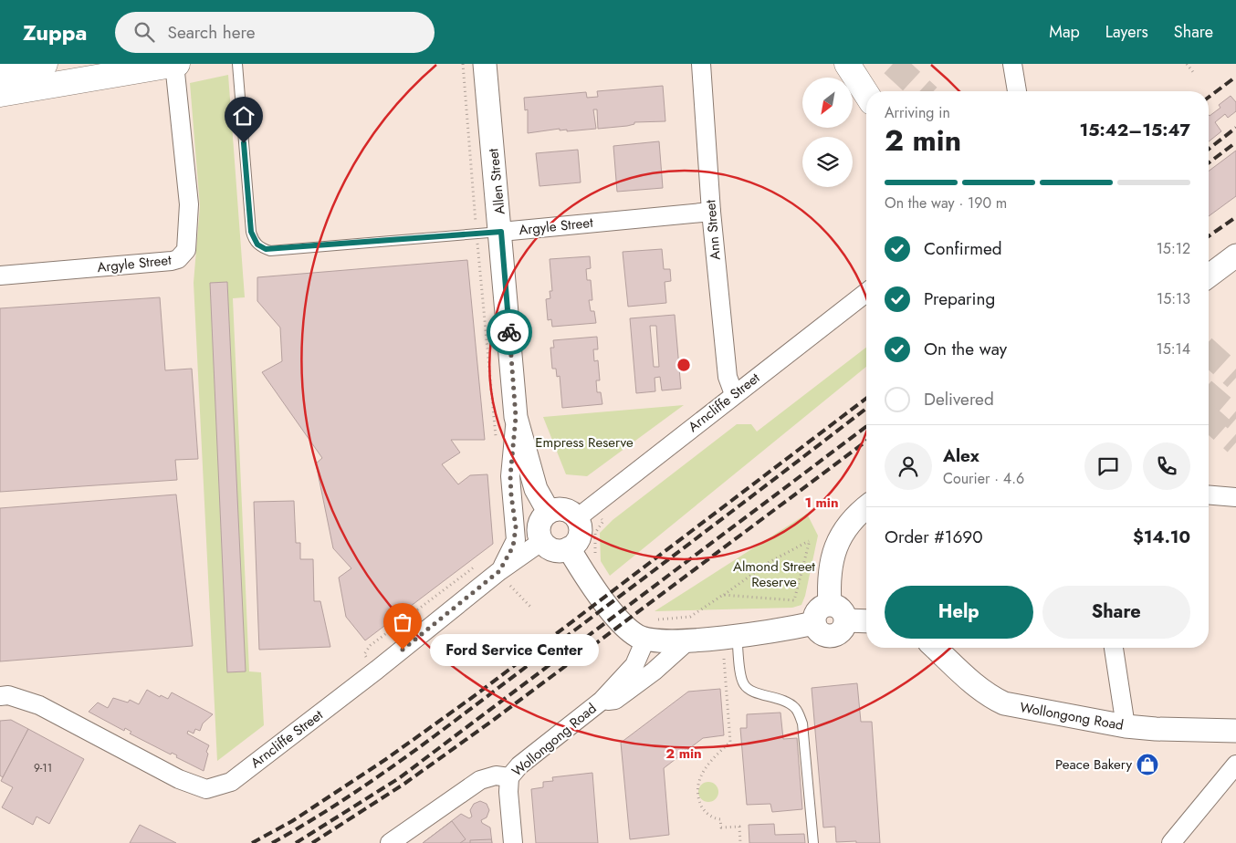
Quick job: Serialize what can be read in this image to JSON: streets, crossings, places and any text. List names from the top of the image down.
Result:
{
  "streets": {
    "street": [
      "Allen Street",
      "Argyle Street",
      "Ann Street",
      "Arncliffe Street",
      "Wollongong Road"
    ]
  },
  "crossings": [
    ["Allen Street", "Argyle Street"],
    ["Argyle Street", "Ann Street"],
    ["Ann Street", "Arncliffe Street"]
  ],
  "parks": ["Empress Reserve", "Almond Street Reserve"],
  "places": {
    "other": ["Ford Service Center"],
    "shop": ["Peace Bakery"]
  },
  "house_numbers": ["9-11"],
  "north": "bottom left",
  "page": {
    "header": "Zuppa",
    "search": "Search here",
    "nav": ["Map", "Layers", "Share"],
    "heading": ["2 min", "Arriving in", "15:42–15:47"],
    "panel": [
      "Alex",
      "Courier · 4.6",
      "Order #1690",
      "$14.10"
    ],
    "bar": "On the way · 190 m",
    "list": [
      ["Confirmed", "15:12"],
      ["Preparing", "15:13"],
      ["On the way", "15:14"],
      "Delivered"
    ],
    "buttons": ["Help", "Share"],
    "bubble": "Ford Service Center"
  },
  "rings": ["1 min", "2 min"]
}
